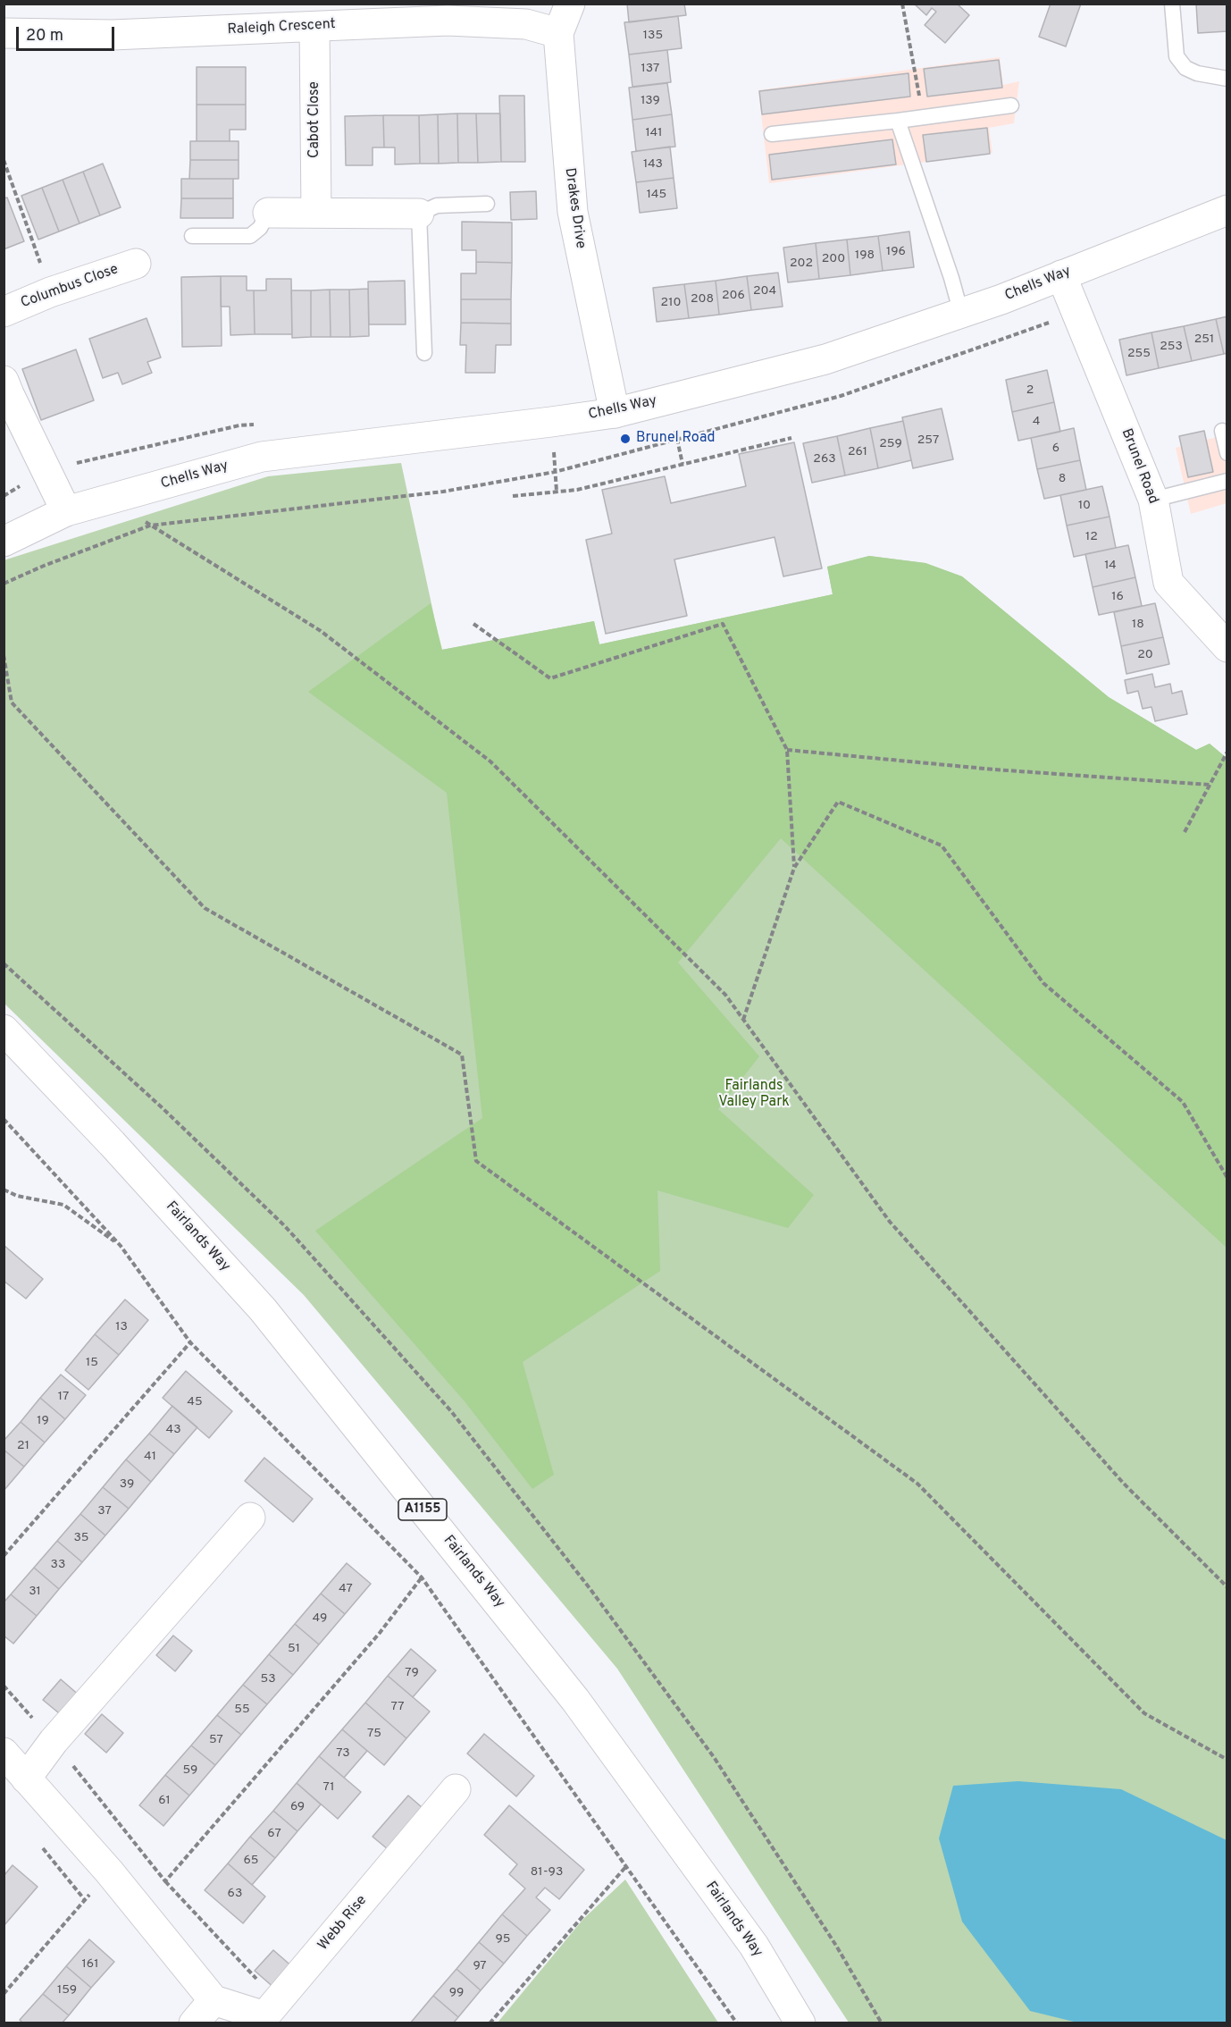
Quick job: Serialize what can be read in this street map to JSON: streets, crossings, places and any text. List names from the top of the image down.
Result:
{
  "streets": {
    "street": [
      "Raleigh Crescent",
      "Cabot Close",
      "Drakes Drive",
      "Chells Way",
      "Columbus Close",
      "Brunel Road",
      "Fairlands Way",
      "A1155",
      "Webb Rise"
    ]
  },
  "crossings": [
    ["Raleigh Crescent", "Cabot Close"],
    ["Raleigh Crescent", "Drakes Drive"],
    ["Drakes Drive", "Chells Way"],
    ["Chells Way", "Brunel Road"]
  ],
  "parks": ["Fairlands Valley Park"],
  "places": ["Brunel Road"],
  "house_numbers": [
    "135",
    "137",
    "139",
    "141",
    "143",
    "145",
    "196",
    "198",
    "200",
    "202",
    "204",
    "206",
    "208",
    "210",
    "251",
    "253",
    "255",
    "2",
    "4",
    "257",
    "259",
    "6",
    "261",
    "263",
    "8",
    "10",
    "12",
    "14",
    "16",
    "18",
    "20",
    "13",
    "15",
    "17",
    "45",
    "19",
    "43",
    "21",
    "41",
    "39",
    "37",
    "35",
    "33",
    "47",
    "31",
    "49",
    "51",
    "79",
    "53",
    "77",
    "55",
    "75",
    "57",
    "73",
    "59",
    "71",
    "61",
    "69",
    "67",
    "65",
    "81-93",
    "63",
    "95",
    "161",
    "97",
    "159",
    "99"
  ],
  "scale_bar": "20 m"
}
